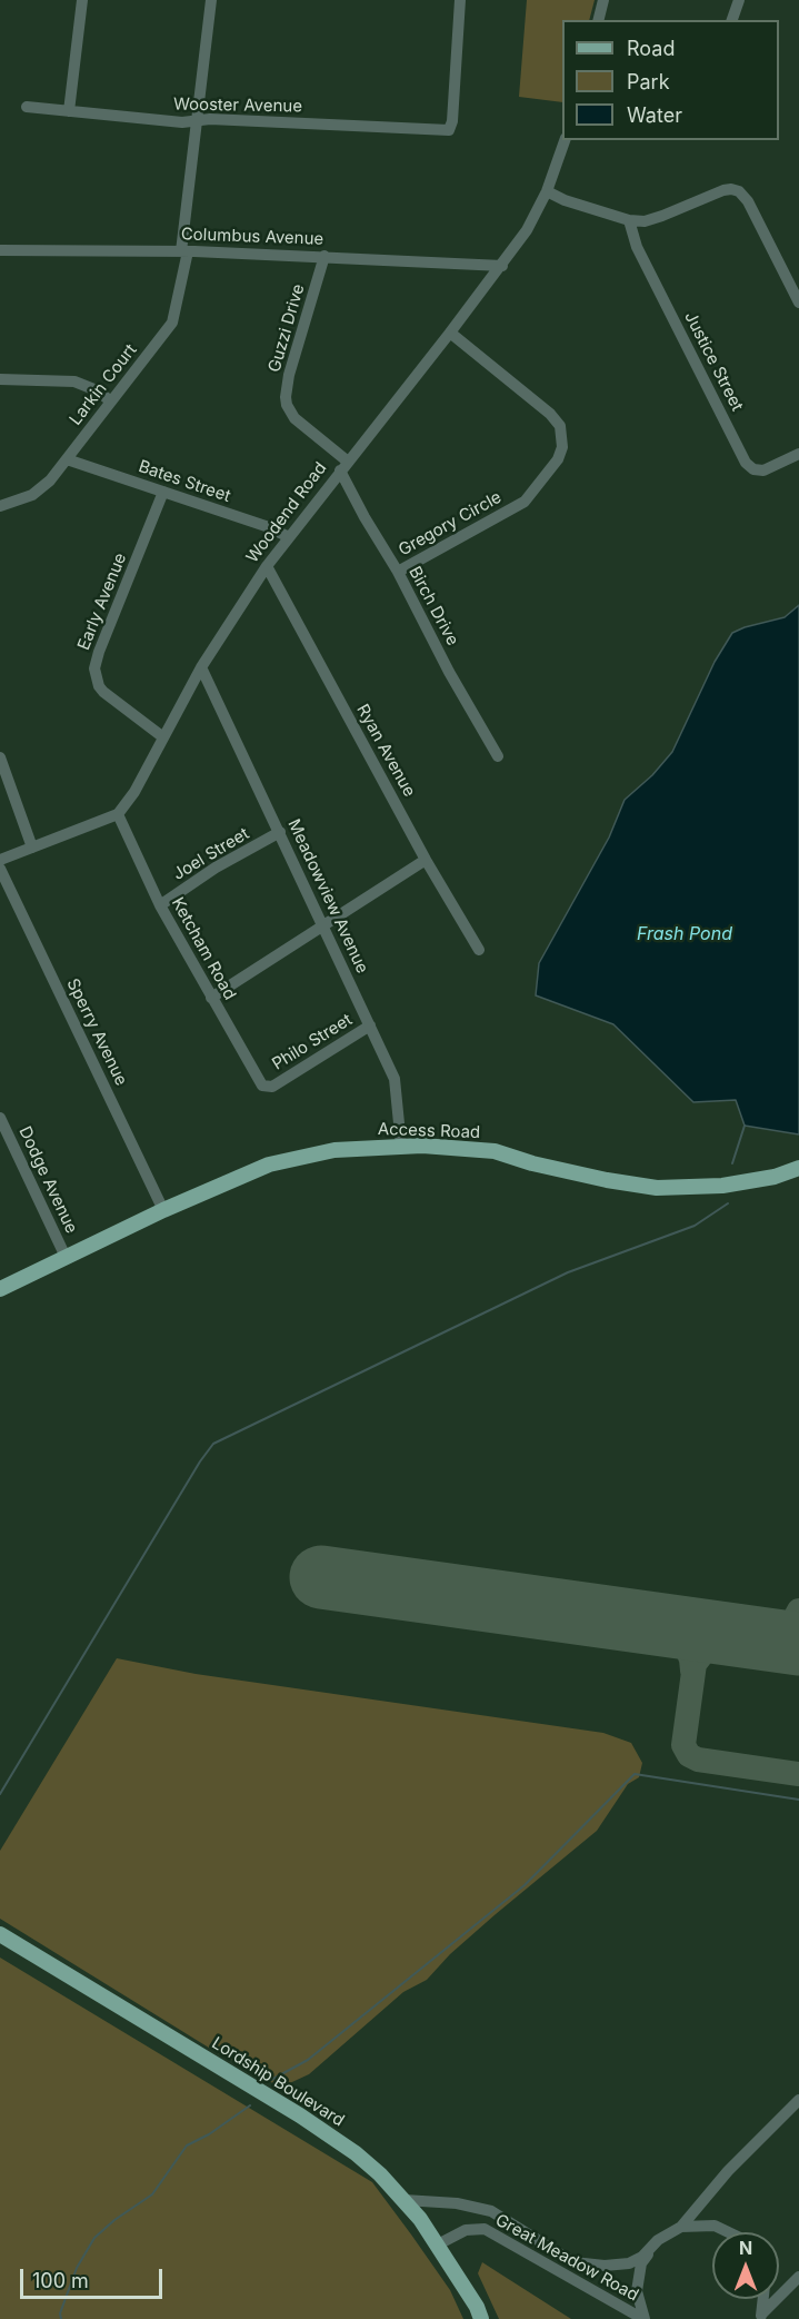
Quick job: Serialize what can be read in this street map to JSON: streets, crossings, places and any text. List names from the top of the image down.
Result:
{
  "streets": {
    "main road": ["Access Road", "Lordship Boulevard"],
    "street": [
      "Wooster Avenue",
      "Columbus Avenue",
      "Guzzi Drive",
      "Justice Street",
      "Larkin Court",
      "Bates Street",
      "Woodend Road",
      "Gregory Circle",
      "Early Avenue",
      "Birch Drive",
      "Ryan Avenue",
      "Joel Street",
      "Meadowview Avenue",
      "Ketcham Road",
      "Sperry Avenue",
      "Philo Street",
      "Dodge Avenue",
      "Great Meadow Road"
    ]
  },
  "crossings": [
    ["Wooster Avenue", "Larkin Court"],
    ["Columbus Avenue", "Guzzi Drive"],
    ["Columbus Avenue", "Larkin Court"],
    ["Columbus Avenue", "Woodend Road"],
    ["Guzzi Drive", "Woodend Road"],
    ["Guzzi Drive", "Birch Drive"],
    ["Larkin Court", "Bates Street"],
    ["Bates Street", "Woodend Road"],
    ["Bates Street", "Early Avenue"],
    ["Woodend Road", "Gregory Circle"],
    ["Woodend Road", "Early Avenue"],
    ["Woodend Road", "Birch Drive"],
    ["Woodend Road", "Ryan Avenue"],
    ["Woodend Road", "Meadowview Avenue"],
    ["Woodend Road", "Ketcham Road"],
    ["Gregory Circle", "Birch Drive"],
    ["Joel Street", "Meadowview Avenue"],
    ["Joel Street", "Ketcham Road"],
    ["Meadowview Avenue", "Philo Street"],
    ["Meadowview Avenue", "Access Road"],
    ["Ketcham Road", "Philo Street"],
    ["Sperry Avenue", "Access Road"],
    ["Access Road", "Dodge Avenue"],
    ["Lordship Boulevard", "Great Meadow Road"]
  ],
  "water": ["Frash Pond"],
  "legend": ["Road", "Park", "Water"],
  "scale_bar": "100 m",
  "north": "top"
}
